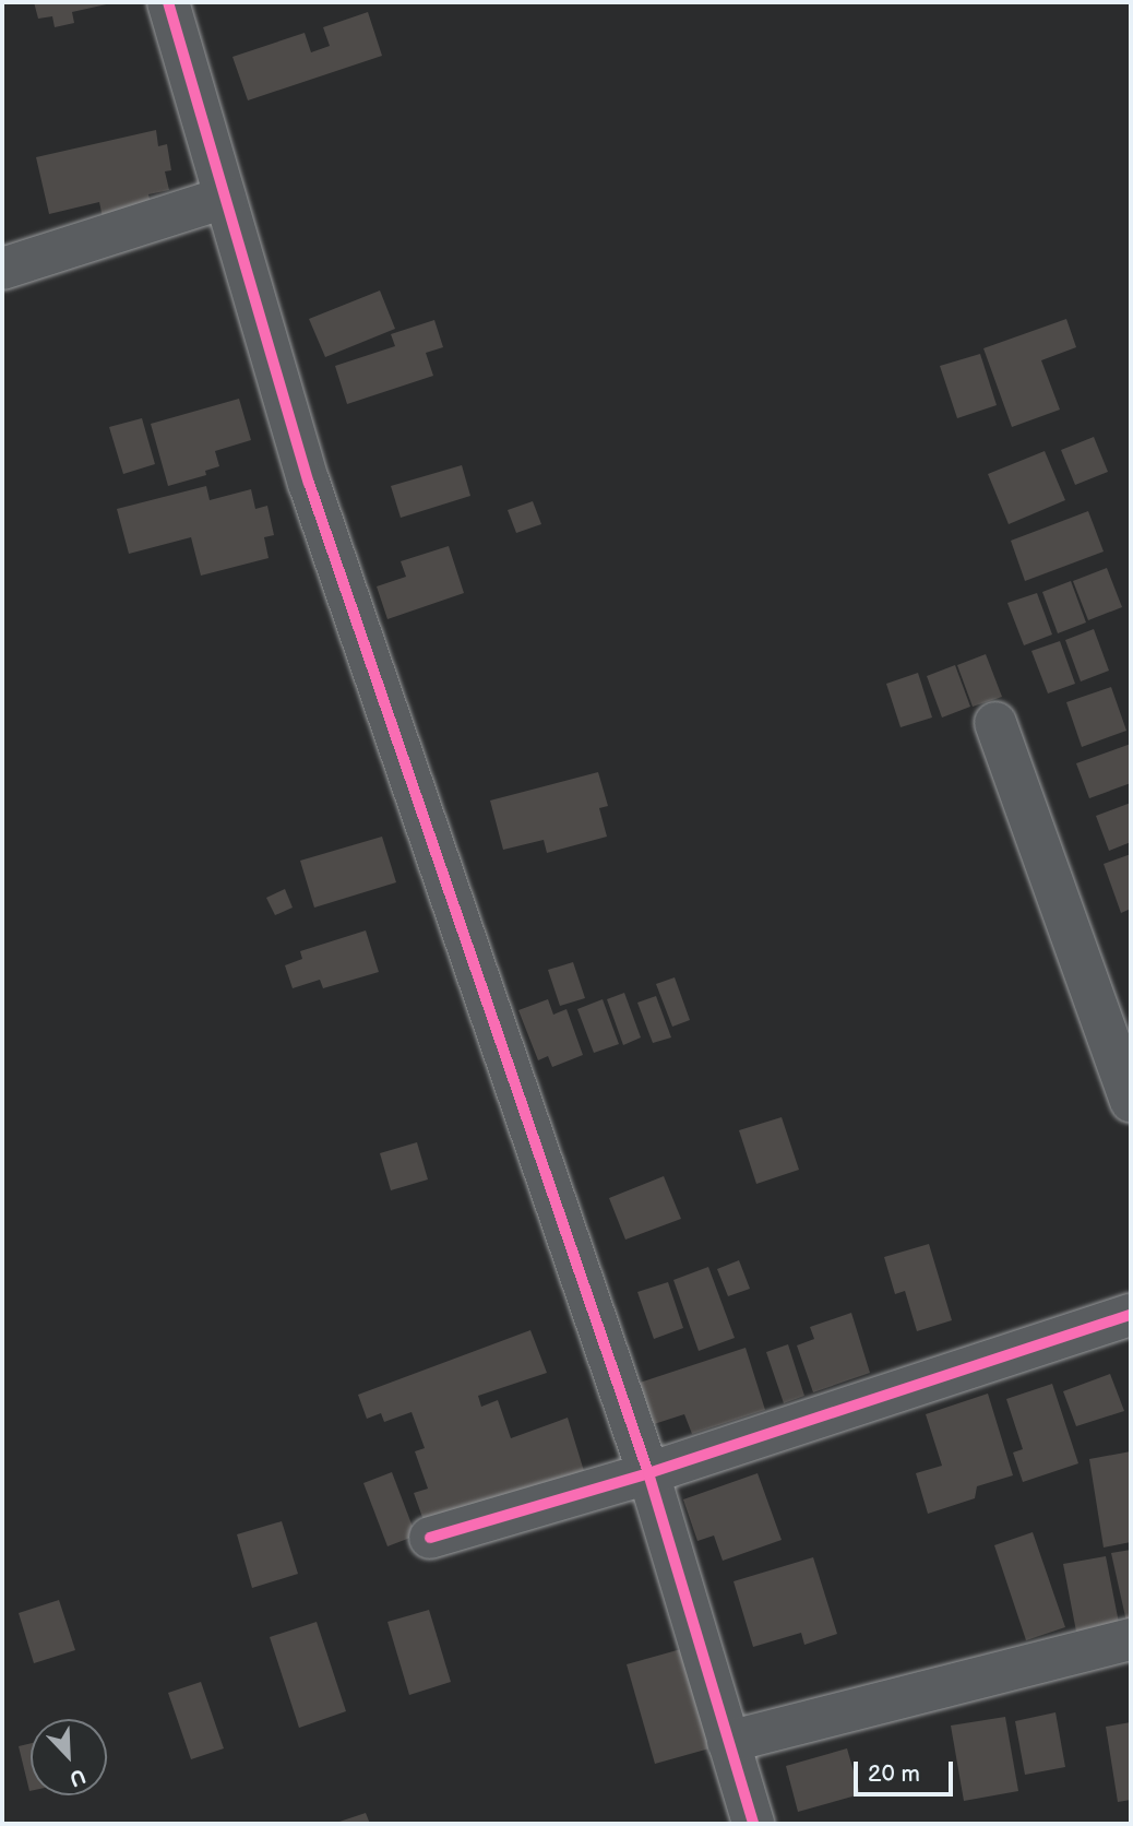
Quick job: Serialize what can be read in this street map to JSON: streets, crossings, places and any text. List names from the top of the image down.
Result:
{
  "scale_bar": "20 m",
  "north": "bottom right"
}
